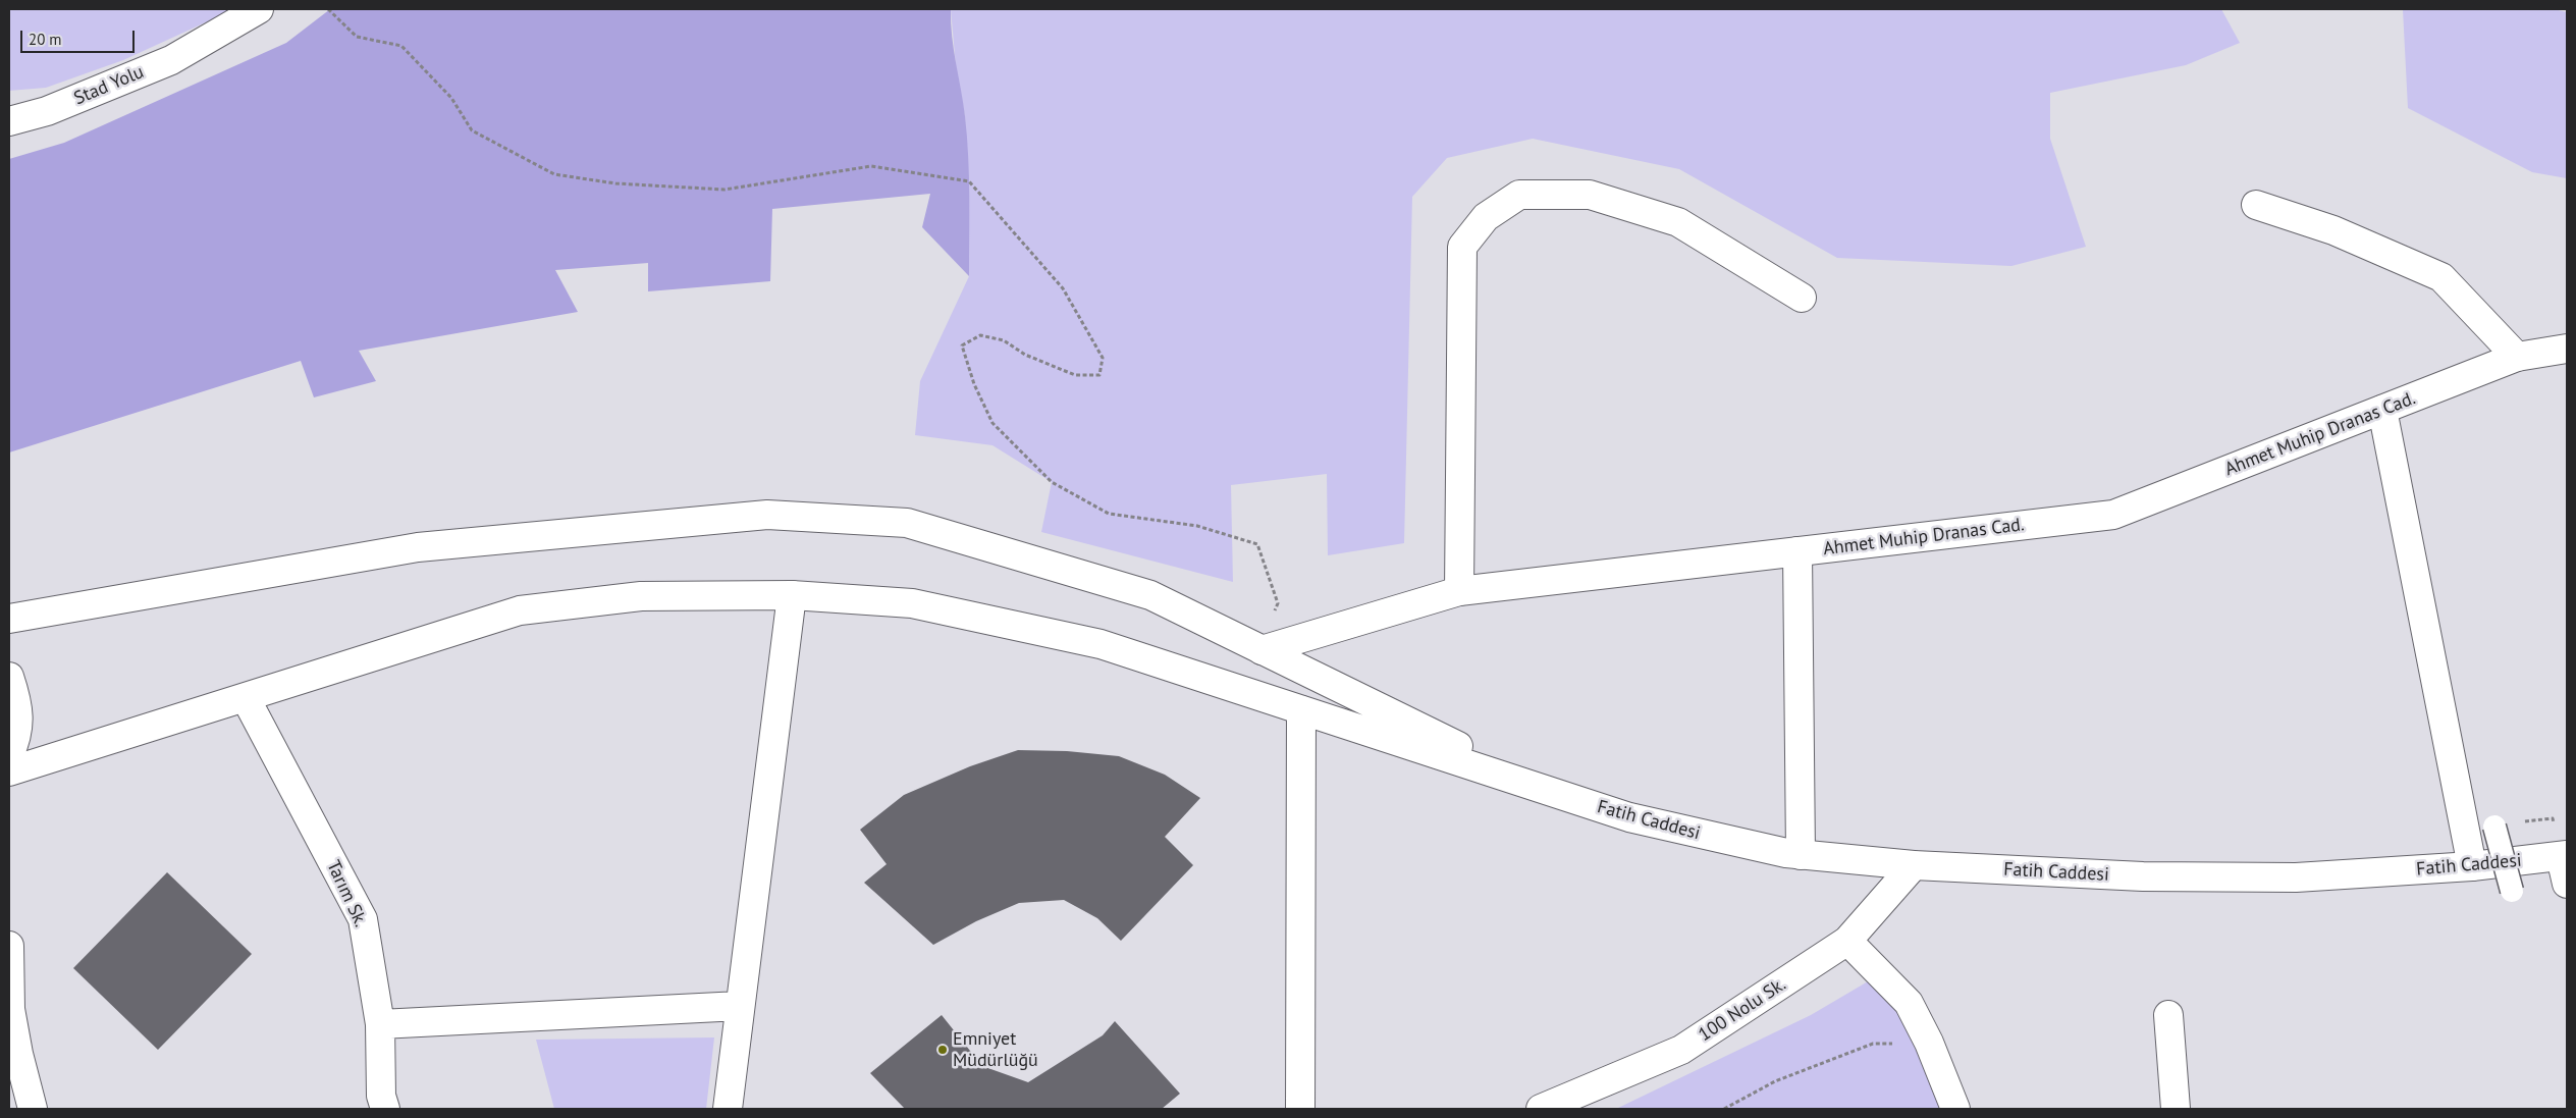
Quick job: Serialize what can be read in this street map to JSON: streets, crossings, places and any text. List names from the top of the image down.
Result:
{
  "streets": {
    "main road": [
      "Stad Yolu",
      "Ahmet Muhip Dranas Cad.",
      "Fatih Caddesi",
      "Tarım Sk.",
      "100 Nolu Sk."
    ]
  },
  "crossings": [
    ["Fatih Caddesi", "100 Nolu Sk."]
  ],
  "places": ["Emniyet Müdürlüğü"],
  "scale_bar": "20 m"
}
